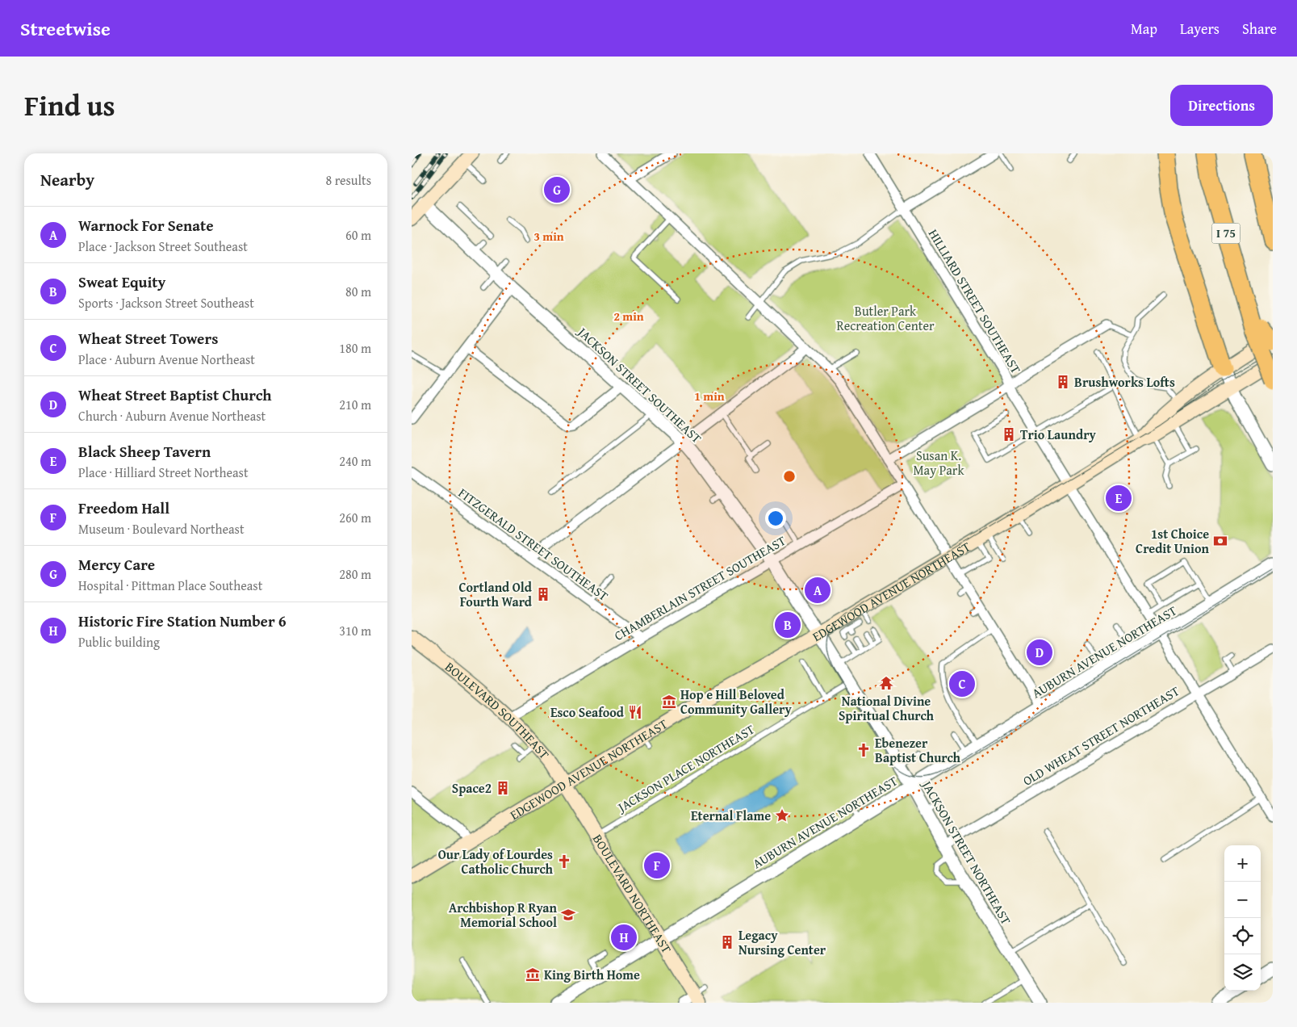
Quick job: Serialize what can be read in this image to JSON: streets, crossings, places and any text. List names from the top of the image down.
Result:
{
  "streets": {
    "highway": ["I 75"],
    "main road": ["EDGEWOOD AVENUE NORTHEAST", "BOULEVARD SOUTHEAST", "BOULEVARD NORTHEAST"],
    "street": [
      "HILLIARD STREET SOUTHEAST",
      "JACKSON STREET SOUTHEAST",
      "FITZGERALD STREET SOUTHEAST",
      "CHAMBERLAIN STREET SOUTHEAST",
      "AUBURN AVENUE NORTHEAST",
      "OLD WHEAT STREET NORTHEAST",
      "JACKSON STREET NORTHEAST"
    ],
    "lane": ["JACKSON PLACE NORTHEAST"]
  },
  "crossings": [
    ["I 75", "EDGEWOOD AVENUE NORTHEAST"],
    ["HILLIARD STREET SOUTHEAST", "EDGEWOOD AVENUE NORTHEAST"],
    ["HILLIARD STREET SOUTHEAST", "AUBURN AVENUE NORTHEAST"],
    ["HILLIARD STREET SOUTHEAST", "OLD WHEAT STREET NORTHEAST"],
    ["JACKSON STREET SOUTHEAST", "CHAMBERLAIN STREET SOUTHEAST"],
    ["JACKSON STREET SOUTHEAST", "EDGEWOOD AVENUE NORTHEAST"],
    ["JACKSON STREET SOUTHEAST", "JACKSON STREET NORTHEAST"],
    ["FITZGERALD STREET SOUTHEAST", "CHAMBERLAIN STREET SOUTHEAST"],
    ["CHAMBERLAIN STREET SOUTHEAST", "BOULEVARD SOUTHEAST"],
    ["EDGEWOOD AVENUE NORTHEAST", "BOULEVARD SOUTHEAST"],
    ["EDGEWOOD AVENUE NORTHEAST", "JACKSON STREET NORTHEAST"],
    ["EDGEWOOD AVENUE NORTHEAST", "BOULEVARD NORTHEAST"],
    ["AUBURN AVENUE NORTHEAST", "JACKSON STREET NORTHEAST"],
    ["AUBURN AVENUE NORTHEAST", "BOULEVARD NORTHEAST"],
    ["BOULEVARD SOUTHEAST", "BOULEVARD NORTHEAST"],
    ["OLD WHEAT STREET NORTHEAST", "JACKSON STREET NORTHEAST"],
    ["JACKSON PLACE NORTHEAST", "JACKSON STREET NORTHEAST"],
    ["JACKSON PLACE NORTHEAST", "BOULEVARD NORTHEAST"]
  ],
  "parks": ["Butler Park Recreation Center", "Susan K. May Park"],
  "places": {
    "building": [
      "Brushworks Lofts",
      "Trio Laundry",
      "Cortland Old Fourth Ward",
      "Space2",
      "Legacy Nursing Center"
    ],
    "bank": ["1st Choice Credit Union"],
    "temple": ["National Divine Spiritual Church"],
    "museum": ["Hop e Hill Beloved Community Gallery", "King Birth Home"],
    "restaurant": ["Esco Seafood"],
    "church": ["Ebenezer Baptist Church", "Our Lady of Lourdes Catholic Church"],
    "place": ["Eternal Flame"],
    "school or university": ["Archbishop R Ryan Memorial School"]
  },
  "page": {
    "header": "Streetwise",
    "nav": ["Map", "Layers", "Share"],
    "title": "Find us",
    "buttons": "Directions",
    "heading": ["Nearby", "8 results"],
    "pins": [
      "G",
      "E",
      "A",
      "B",
      "D",
      "C",
      "F",
      "H"
    ],
    "list": [
      {
        "mark": "A",
        "name": "Warnock For Senate",
        "note": "Place · Jackson Street Southeast",
        "value": "60 m"
      },
      {
        "mark": "B",
        "name": "Sweat Equity",
        "note": "Sports · Jackson Street Southeast",
        "value": "80 m"
      },
      {
        "mark": "C",
        "name": "Wheat Street Towers",
        "note": "Place · Auburn Avenue Northeast",
        "value": "180 m"
      },
      {
        "mark": "D",
        "name": "Wheat Street Baptist Church",
        "note": "Church · Auburn Avenue Northeast",
        "value": "210 m"
      },
      {
        "mark": "E",
        "name": "Black Sheep Tavern",
        "note": "Place · Hilliard Street Northeast",
        "value": "240 m"
      },
      {
        "mark": "F",
        "name": "Freedom Hall",
        "note": "Museum · Boulevard Northeast",
        "value": "260 m"
      },
      {
        "mark": "G",
        "name": "Mercy Care",
        "note": "Hospital · Pittman Place Southeast",
        "value": "280 m"
      },
      {
        "mark": "H",
        "name": "Historic Fire Station Number 6",
        "note": "Public building",
        "value": "310 m"
      }
    ],
    "map_buttons": ["+", "−"]
  },
  "rings": ["3 min", "2 min", "1 min"]
}
